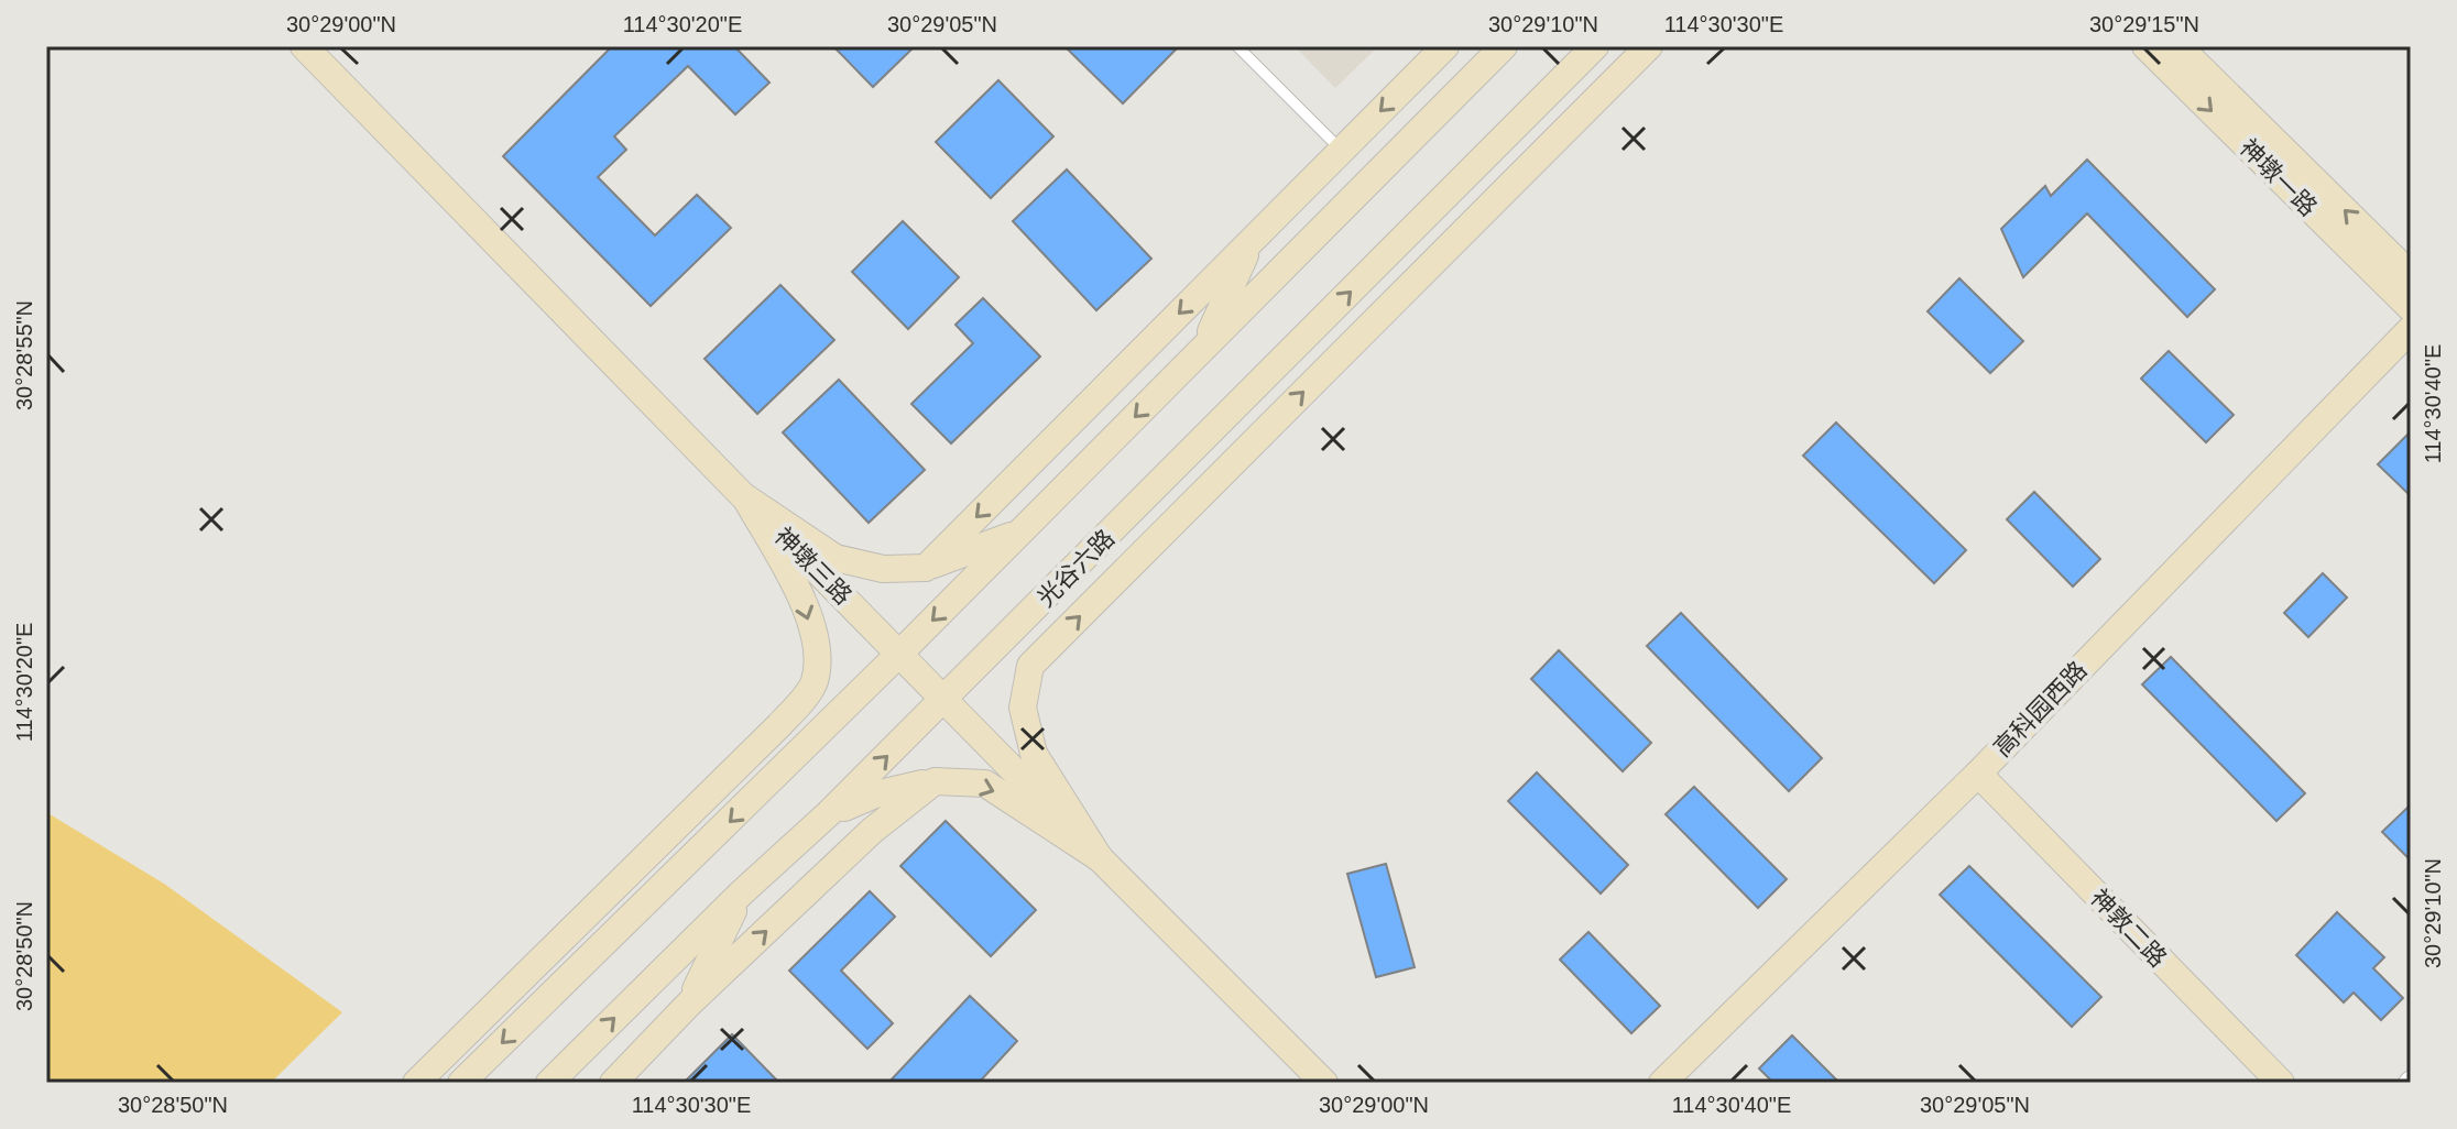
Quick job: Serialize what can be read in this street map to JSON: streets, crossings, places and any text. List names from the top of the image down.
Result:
{
  "streets": {
    "street": [
      "神墩一路",
      "神墩三路",
      "光谷六路",
      "高科园西路",
      "神敦二路"
    ]
  },
  "crossings": [
    ["神墩三路", "光谷六路"],
    ["高科园西路", "神敦二路"]
  ],
  "coordinates": [
    "30°29'00\"N",
    "114°30'20\"E",
    "30°29'05\"N",
    "30°29'10\"N",
    "114°30'30\"E",
    "30°29'15\"N",
    "30°28'55\"N",
    "114°30'40\"E",
    "30°28'50\"N"
  ]
}
